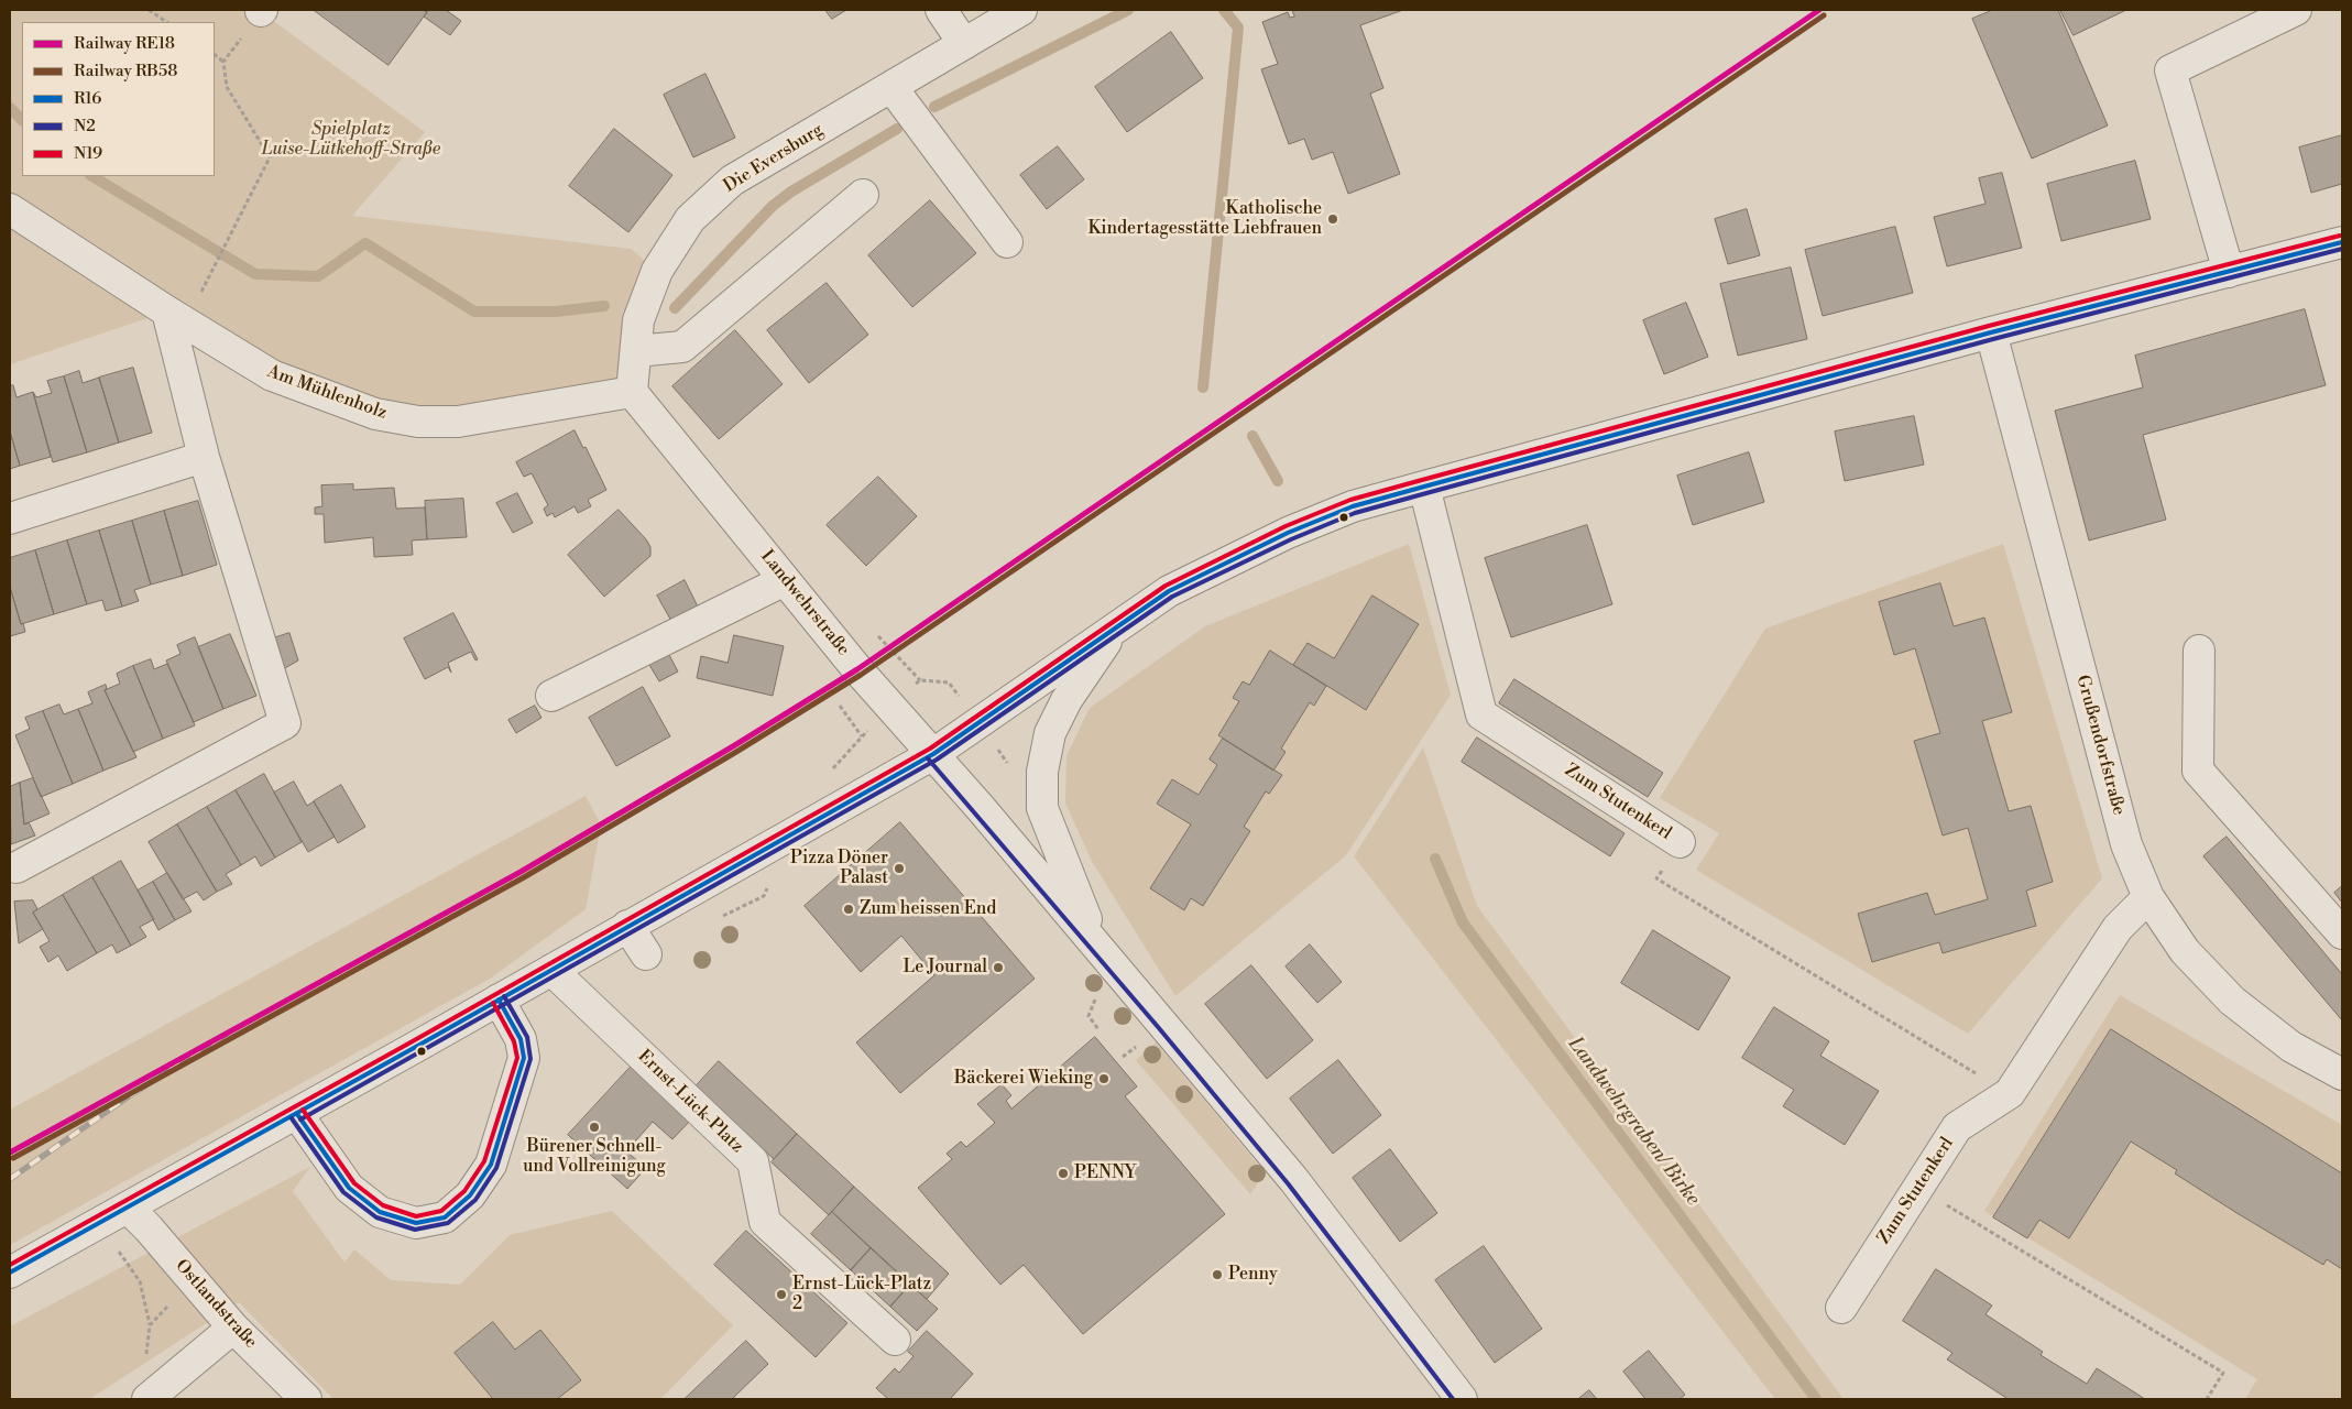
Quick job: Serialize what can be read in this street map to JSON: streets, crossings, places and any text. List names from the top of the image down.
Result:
{
  "streets": {
    "street": [
      "Die Eversburg",
      "Am Mühlenholz",
      "Landwehrstraße",
      "Grußendorfstraße",
      "Zum Stutenkerl",
      "Ernst-Lück-Platz",
      "Ostlandstraße"
    ]
  },
  "crossings": [
    ["Die Eversburg", "Am Mühlenholz"],
    ["Die Eversburg", "Landwehrstraße"],
    ["Am Mühlenholz", "Landwehrstraße"],
    ["Grußendorfstraße", "Zum Stutenkerl"]
  ],
  "water": ["Landwehrgraben/ Birke"],
  "parks": ["Spielplatz Luise-Lütkehoff-Straße"],
  "places": [
    "Katholische Kindertagesstätte Liebfrauen",
    "Pizza Döner Palast",
    "Zum heissen End",
    "Le Journal",
    "Bäckerei Wieking",
    "Bürener Schnell- und Vollreinigung",
    "PENNY",
    "Penny",
    "Ernst-Lück-Platz 2"
  ],
  "lines": [
    "rail line RE18",
    "rail line RB58",
    "transit line N19",
    "transit line R16",
    "transit line N2"
  ],
  "legend": [
    "Railway RE18",
    "Railway RB58",
    "R16",
    "N2",
    "N19"
  ]
}
